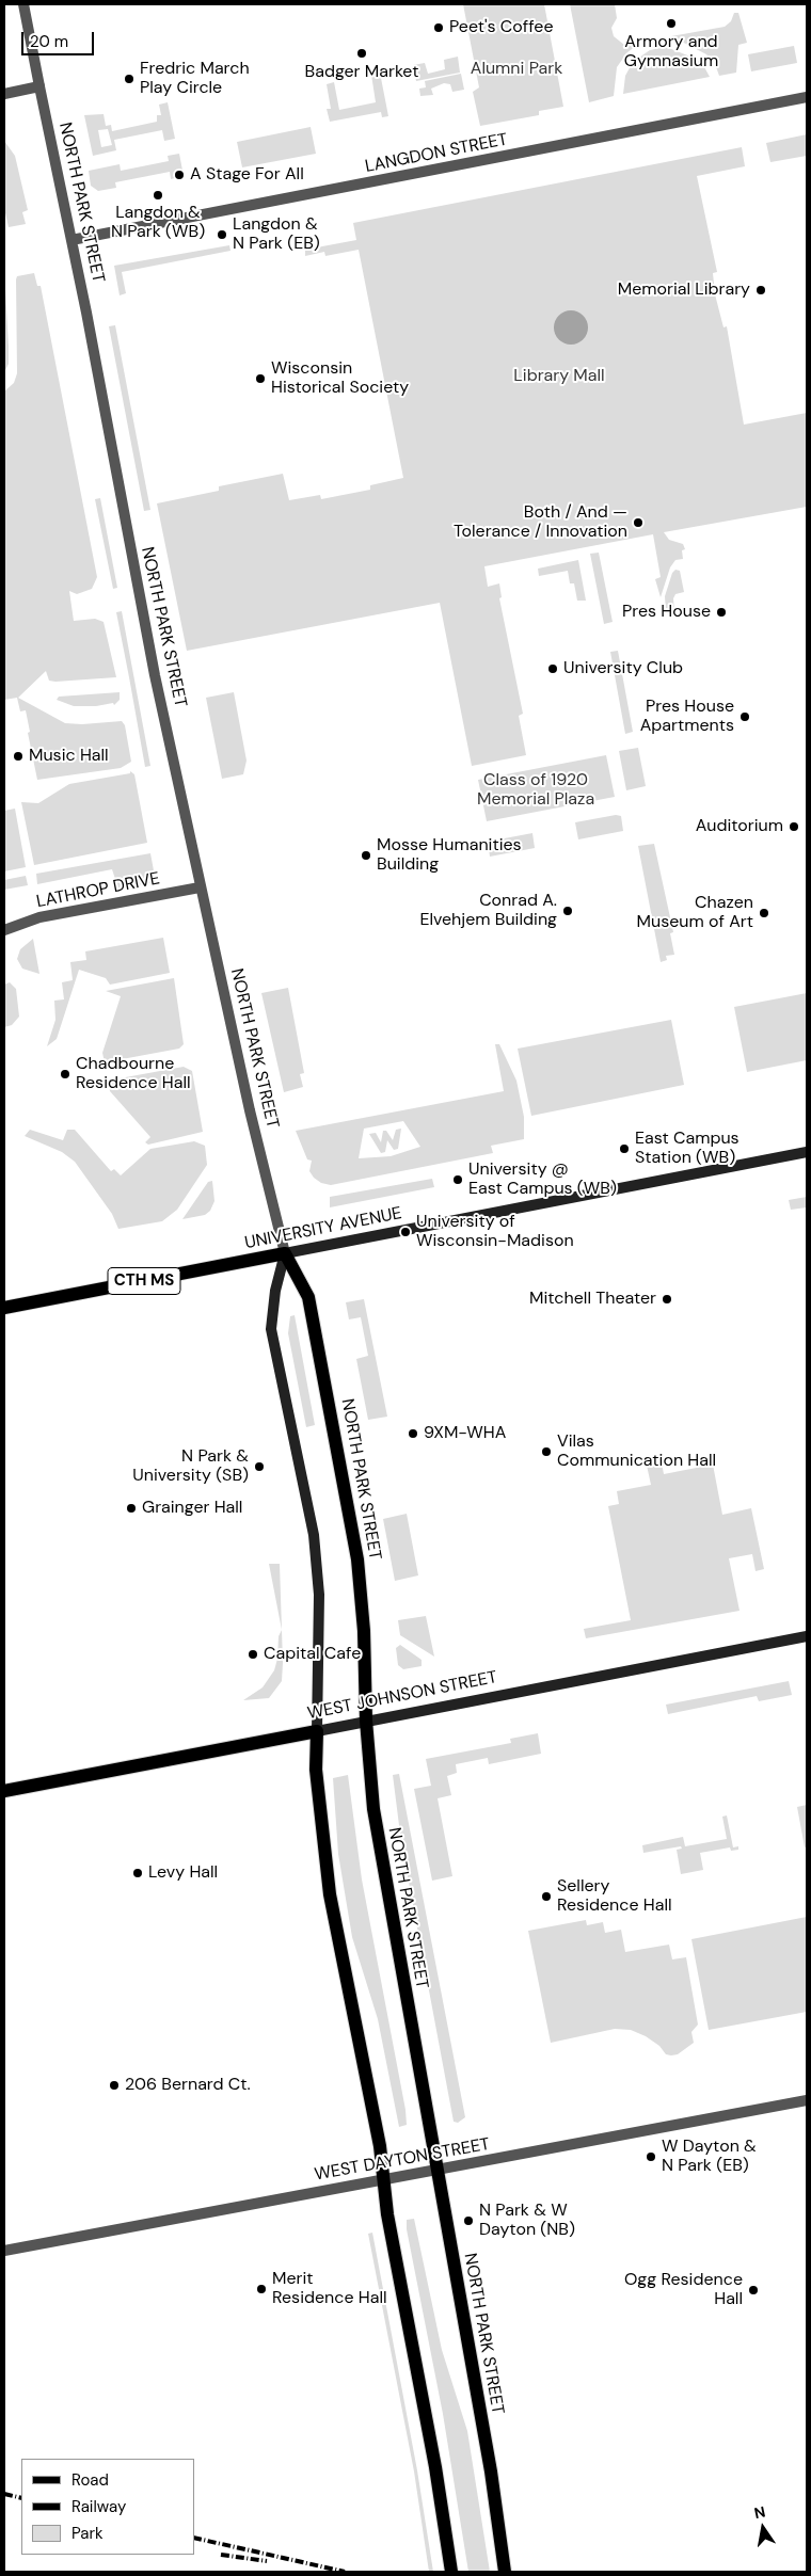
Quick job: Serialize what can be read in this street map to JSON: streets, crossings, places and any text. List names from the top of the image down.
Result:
{
  "streets": {
    "main road": [
      "NORTH PARK STREET",
      "UNIVERSITY AVENUE",
      "CTH MS",
      "WEST JOHNSON STREET"
    ],
    "street": ["LANGDON STREET", "LATHROP DRIVE", "WEST DAYTON STREET"]
  },
  "crossings": [
    ["LANGDON STREET", "NORTH PARK STREET"],
    ["NORTH PARK STREET", "LATHROP DRIVE"],
    ["NORTH PARK STREET", "UNIVERSITY AVENUE"],
    ["NORTH PARK STREET", "WEST JOHNSON STREET"],
    ["NORTH PARK STREET", "WEST DAYTON STREET"]
  ],
  "parks": ["Alumni Park", "Library Mall", "Class of 1920 Memorial Plaza"],
  "places": [
    "Armory and Gymnasium",
    "Peet's Coffee",
    "Badger Market",
    "Fredric March Play Circle",
    "A Stage For All",
    "Langdon & N Park (WB)",
    "Langdon & N Park (EB)",
    "Memorial Library",
    "Wisconsin Historical Society",
    "Both / And — Tolerance / Innovation",
    "Pres House",
    "University Club",
    "Pres House Apartments",
    "Music Hall",
    "Auditorium",
    "Mosse Humanities Building",
    "Conrad A. Elvehjem Building",
    "Chazen Museum of Art",
    "Chadbourne Residence Hall",
    "East Campus Station (WB)",
    "University @ East Campus (WB)",
    "University of Wisconsin-Madison",
    "Mitchell Theater",
    "9XM-WHA",
    "Vilas Communication Hall",
    "N Park & University (SB)",
    "Grainger Hall",
    "Capital Cafe",
    "Levy Hall",
    "Sellery Residence Hall",
    "206 Bernard Ct.",
    "W Dayton & N Park (EB)",
    "N Park & W Dayton (NB)",
    "Merit Residence Hall",
    "Ogg Residence Hall"
  ],
  "legend": ["Road", "Railway", "Park"],
  "scale_bar": "20 m",
  "north": "top"
}
